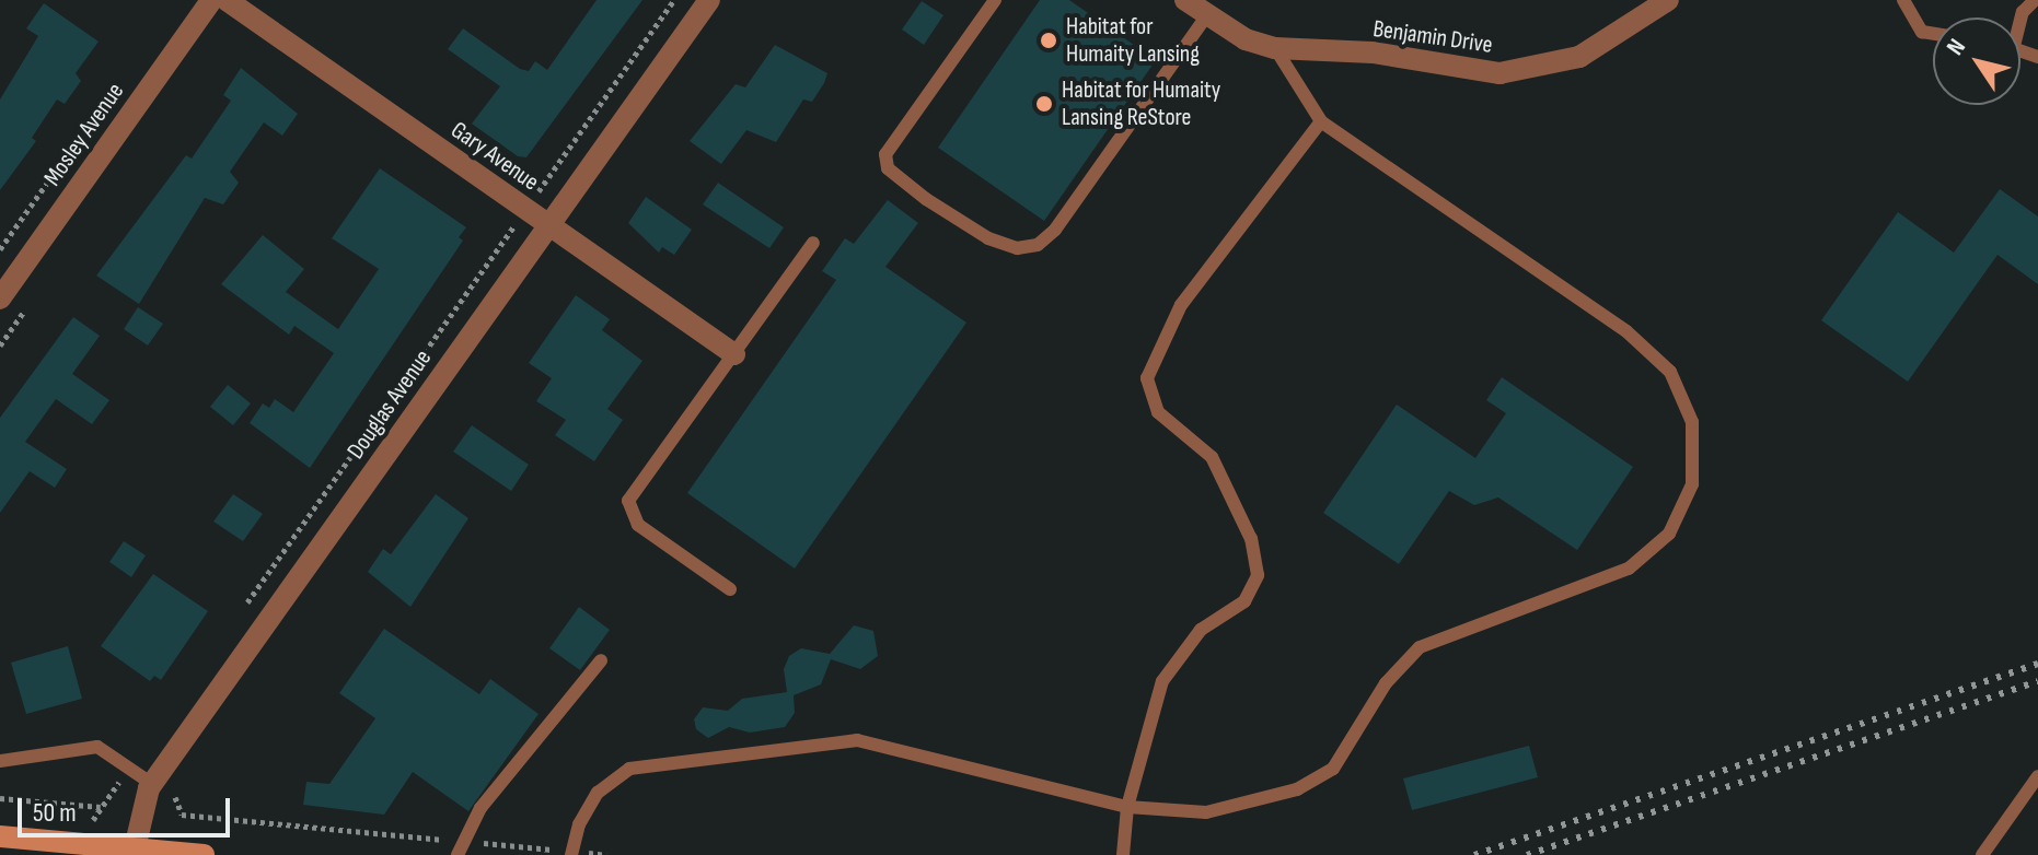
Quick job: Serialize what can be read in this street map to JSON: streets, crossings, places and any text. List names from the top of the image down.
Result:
{
  "streets": {
    "street": [
      "Benjamin Drive",
      "Mosley Avenue",
      "Gary Avenue",
      "Douglas Avenue"
    ]
  },
  "crossings": [
    ["Gary Avenue", "Douglas Avenue"]
  ],
  "places": ["Habitat for Humaity Lansing", "Habitat for Humaity Lansing ReStore"],
  "scale_bar": "50 m",
  "north": "top left"
}
